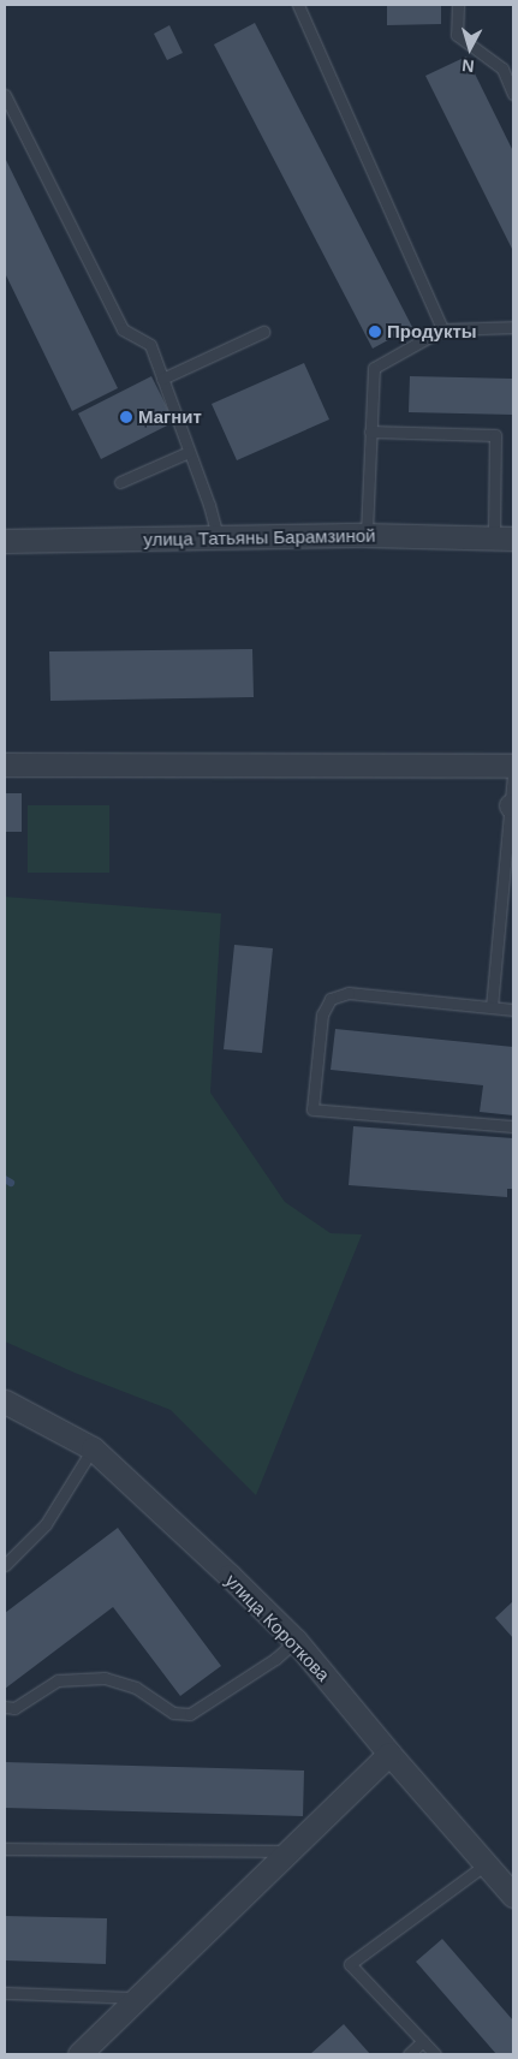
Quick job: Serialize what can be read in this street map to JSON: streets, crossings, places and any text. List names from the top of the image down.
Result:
{
  "streets": {
    "street": ["улица Татьяны Барамзиной", "улица Короткова"]
  },
  "places": ["Продукты", "Магнит"],
  "north": "bottom"
}
